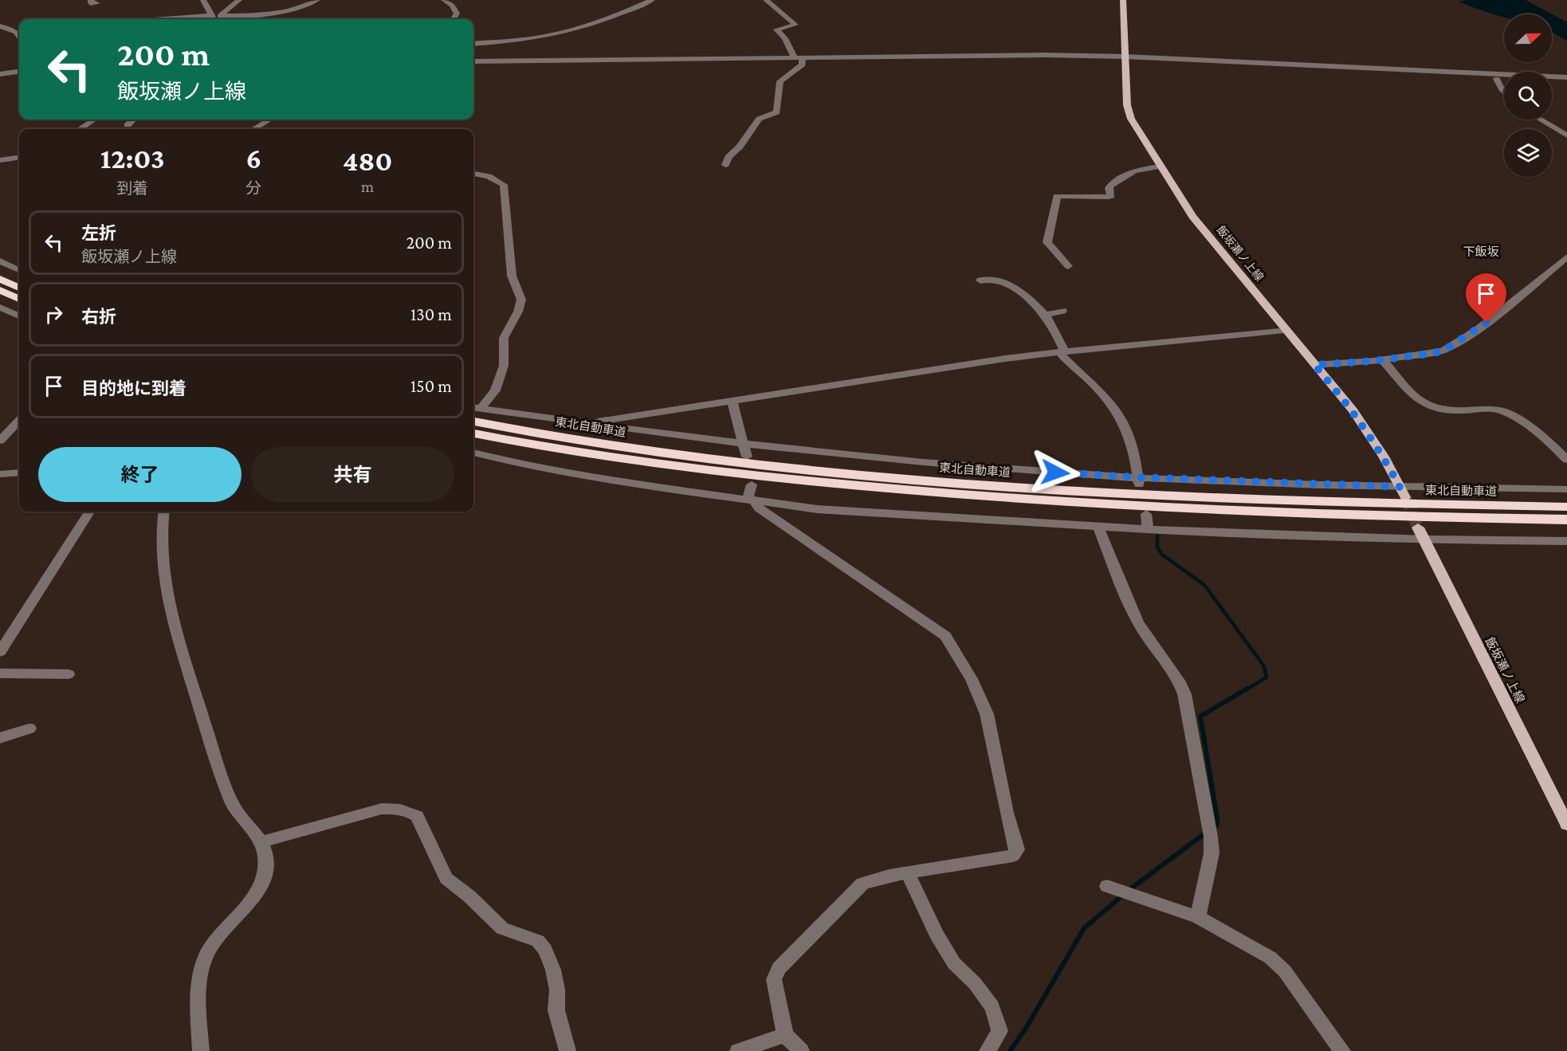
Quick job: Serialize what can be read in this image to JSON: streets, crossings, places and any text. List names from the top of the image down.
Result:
{
  "streets": {
    "highway": ["東北自動車道"],
    "main road": ["飯坂瀬ノ上線"]
  },
  "districts": ["下飯坂"],
  "north": "right",
  "page": {
    "turn": ["200 m", "飯坂瀬ノ上線"],
    "eta": [
      "12:03",
      "到着",
      "6",
      "分",
      "480",
      "m"
    ],
    "list": [
      {
        "name": "左折",
        "note": "飯坂瀬ノ上線",
        "value": "200 m"
      },
      {
        "name": "右折",
        "value": "130 m"
      },
      {
        "name": "目的地に到着",
        "value": "150 m"
      }
    ],
    "buttons": ["終了", "共有"]
  }
}
